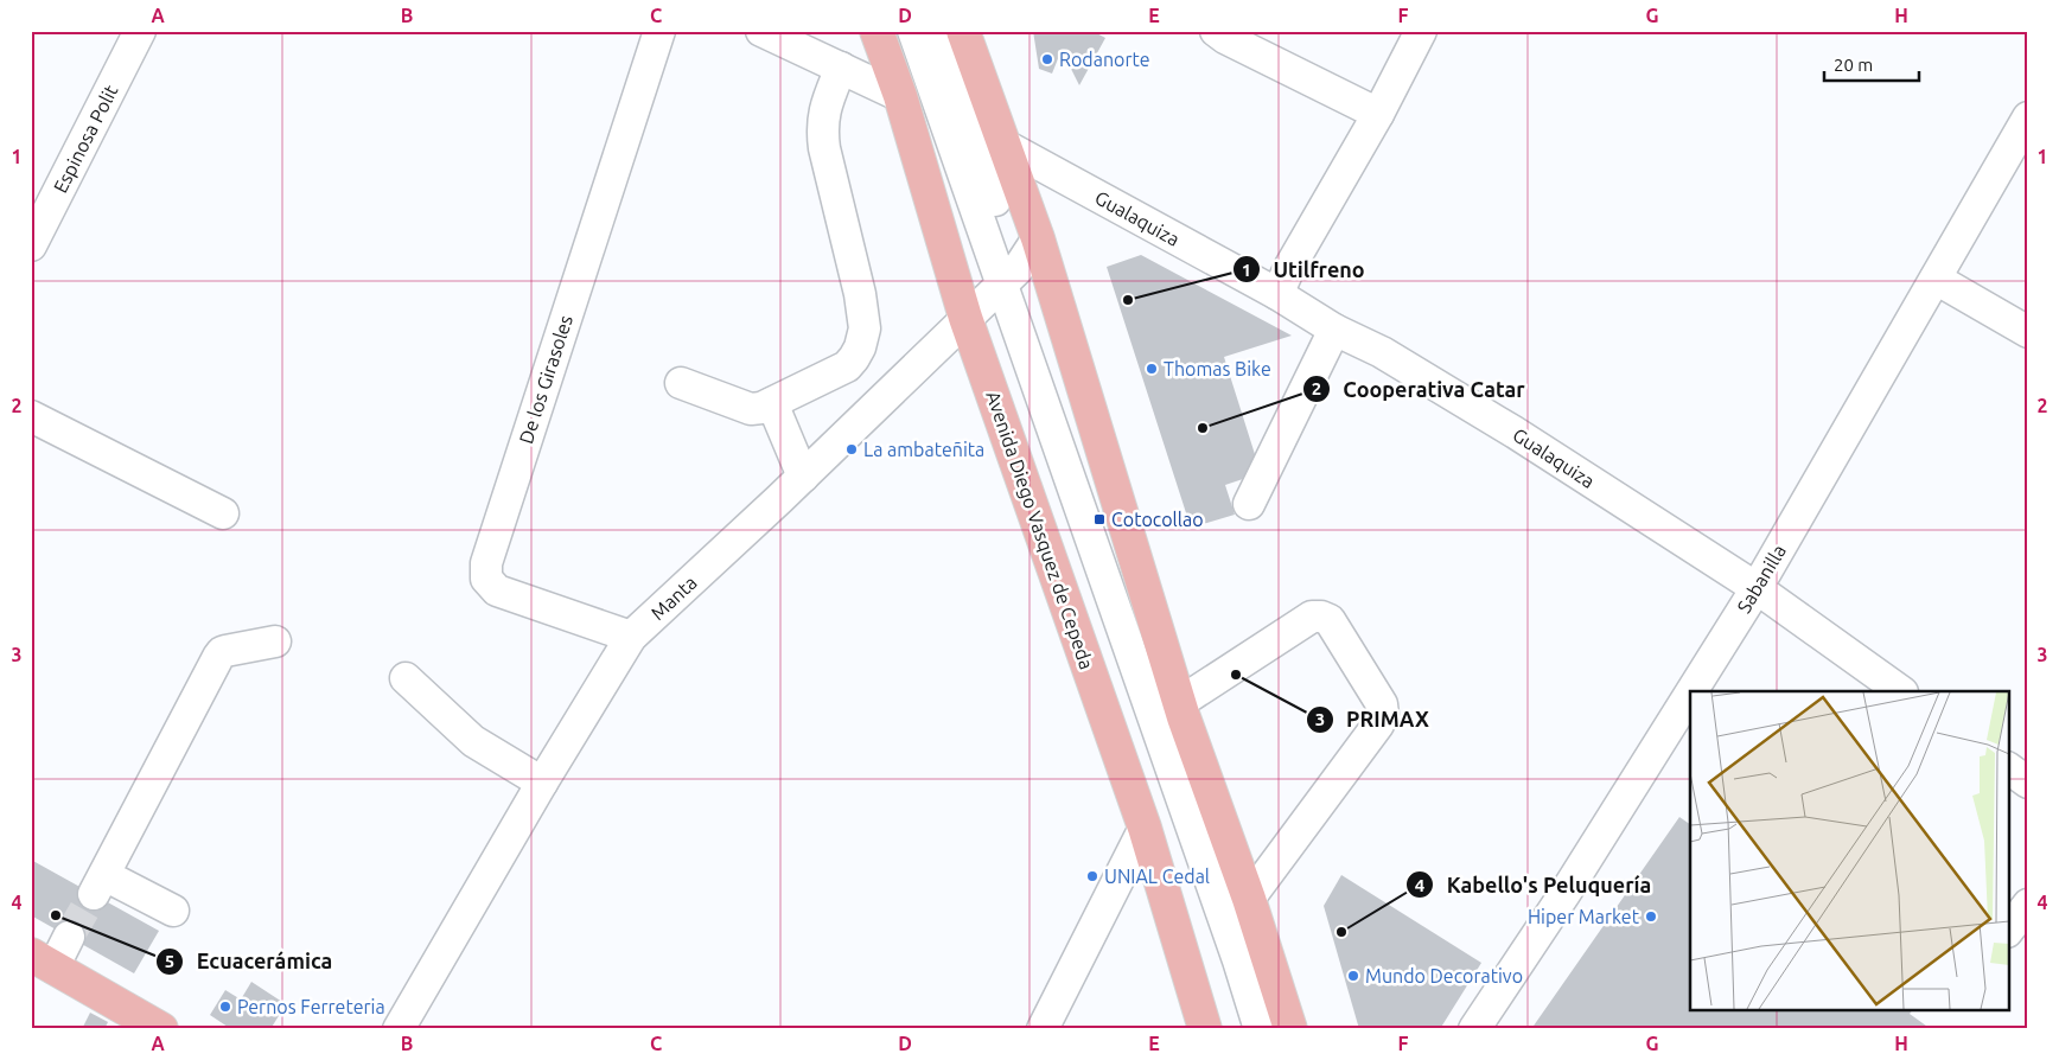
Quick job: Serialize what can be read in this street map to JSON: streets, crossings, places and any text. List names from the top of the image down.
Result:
{
  "streets": {
    "main road": ["Avenida Diego Vasquez de Cepeda"],
    "street": [
      "Espinosa Polit",
      "Gualaquiza",
      "De los Girasoles",
      "Sabanilla",
      "Manta"
    ]
  },
  "crossings": [
    ["Gualaquiza", "Sabanilla"],
    ["De los Girasoles", "Manta"],
    ["Avenida Diego Vasquez de Cepeda", "Manta"]
  ],
  "places": {
    "other": [
      "Rodanorte",
      "Utilfreno",
      "Thomas Bike",
      "Cooperativa Catar",
      "La ambateñita",
      "PRIMAX",
      "UNIAL Cedal",
      "Ecuacerámica",
      "Hiper Market",
      "Kabello's Peluquería",
      "Mundo Decorativo",
      "Pernos Ferreteria"
    ],
    "transit": ["Cotocollao"]
  },
  "scale_bar": "20 m",
  "grid": {
    "columns": [
      "A",
      "B",
      "C",
      "D",
      "E",
      "F",
      "G",
      "H"
    ],
    "rows": [
      "1",
      "2",
      "3",
      "4"
    ]
  }
}
